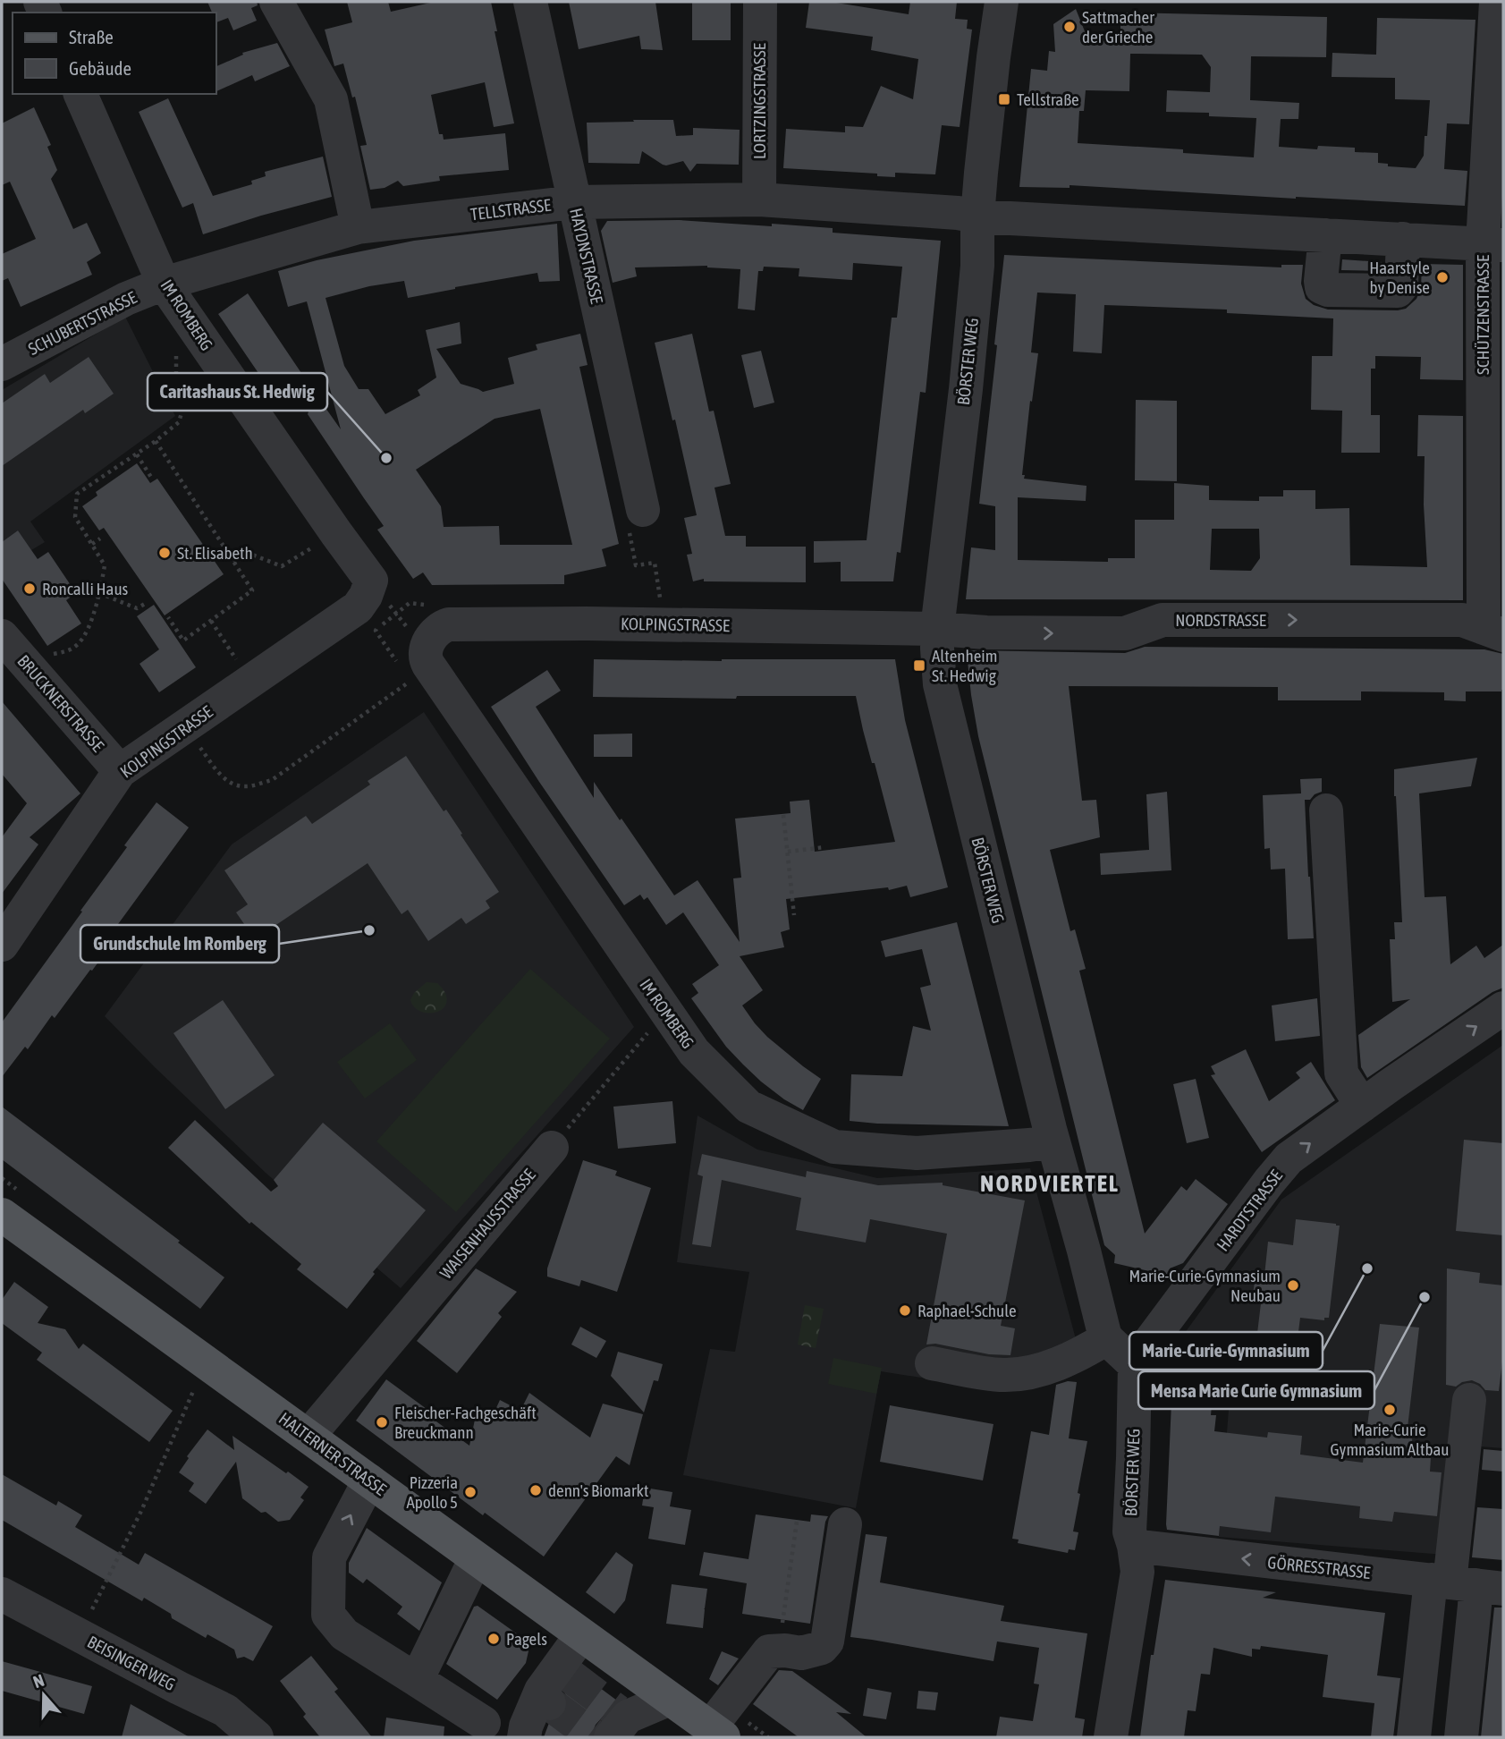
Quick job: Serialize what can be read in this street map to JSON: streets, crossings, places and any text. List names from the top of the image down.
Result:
{
  "streets": {
    "main road": ["HALTERNER STRASSE"],
    "street": [
      "LORTZINGSTRASSE",
      "TELLSTRASSE",
      "HAYDNSTRASSE",
      "IM ROMBERG",
      "SCHÜTZENSTRASSE",
      "SCHUBERTSTRASSE",
      "BÖRSTER WEG",
      "NORDSTRASSE",
      "KOLPINGSTRASSE",
      "BRUCKNERSTRASSE",
      "HARDTSTRASSE",
      "WAISENHAUSSTRASSE",
      "GÖRRESSTRASSE",
      "BEISINGER WEG"
    ]
  },
  "crossings": [
    ["LORTZINGSTRASSE", "TELLSTRASSE"],
    ["TELLSTRASSE", "HAYDNSTRASSE"],
    ["TELLSTRASSE", "IM ROMBERG"],
    ["TELLSTRASSE", "SCHÜTZENSTRASSE"],
    ["TELLSTRASSE", "SCHUBERTSTRASSE"],
    ["TELLSTRASSE", "BÖRSTER WEG"],
    ["IM ROMBERG", "SCHUBERTSTRASSE"],
    ["IM ROMBERG", "BÖRSTER WEG"],
    ["IM ROMBERG", "KOLPINGSTRASSE"],
    ["SCHÜTZENSTRASSE", "NORDSTRASSE"],
    ["BÖRSTER WEG", "NORDSTRASSE"],
    ["BÖRSTER WEG", "KOLPINGSTRASSE"],
    ["BÖRSTER WEG", "HARDTSTRASSE"],
    ["BÖRSTER WEG", "GÖRRESSTRASSE"],
    ["NORDSTRASSE", "KOLPINGSTRASSE"],
    ["KOLPINGSTRASSE", "BRUCKNERSTRASSE"],
    ["WAISENHAUSSTRASSE", "HALTERNER STRASSE"]
  ],
  "one_way": ["NORDSTRASSE", "HARDTSTRASSE", "GÖRRESSTRASSE"],
  "districts": ["NORDVIERTEL"],
  "places": {
    "other": [
      "Sattmacher der Grieche",
      "Haarstyle by Denise",
      "Caritashaus St. Hedwig",
      "St. Elisabeth",
      "Roncalli Haus",
      "Grundschule Im Romberg",
      "Marie-Curie-Gymnasium",
      "Marie-Curie-Gymnasium Neubau",
      "Mensa Marie Curie Gymnasium",
      "Raphael-Schule",
      "Marie-Curie Gymnasium Altbau",
      "Fleischer-Fachgeschäft Breuckmann",
      "denn's Biomarkt",
      "Pizzeria Apollo 5",
      "Pagels"
    ],
    "transit": ["Tellstraße", "Altenheim St. Hedwig"]
  },
  "legend": ["Straße", "Gebäude"],
  "north": "top"
}
